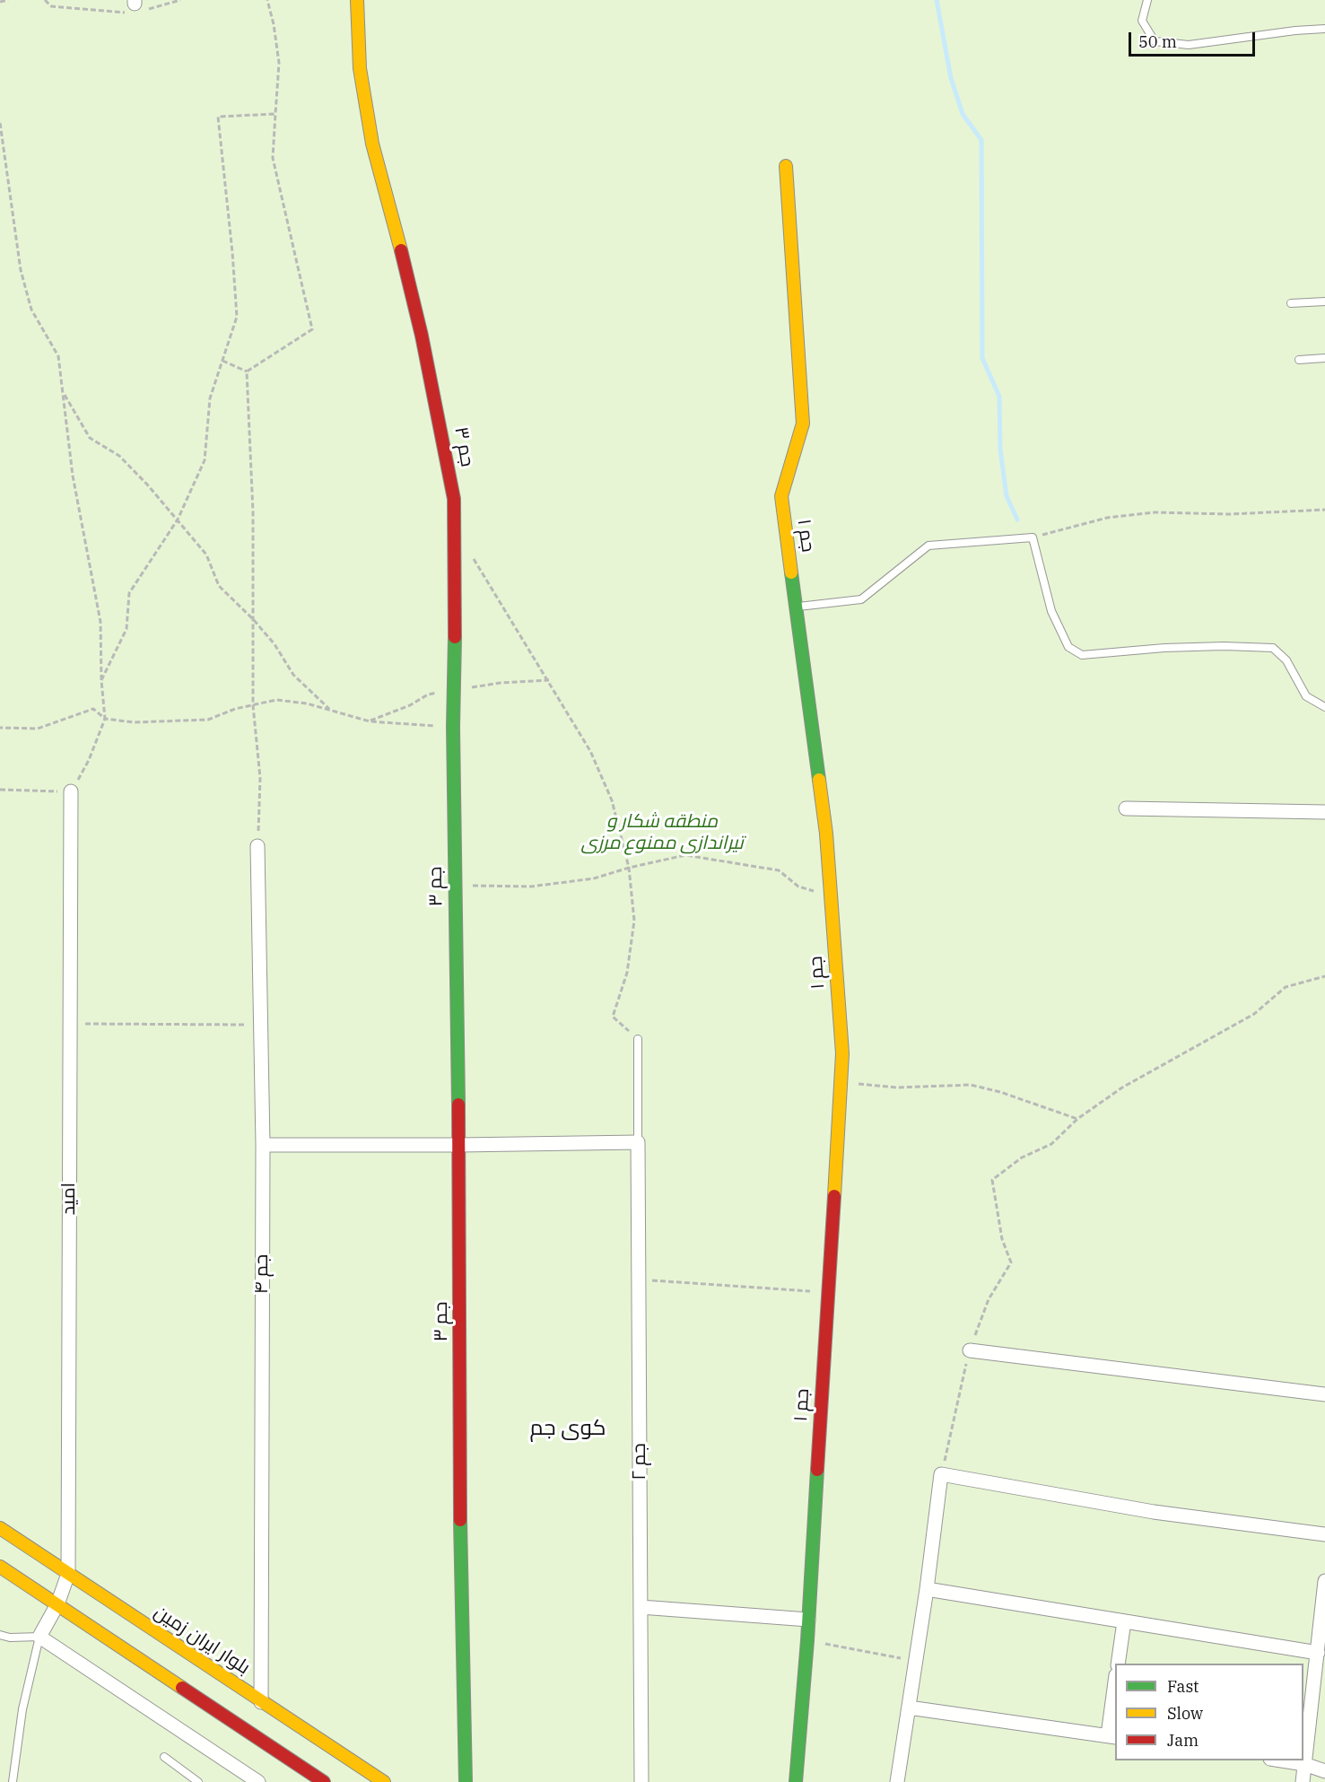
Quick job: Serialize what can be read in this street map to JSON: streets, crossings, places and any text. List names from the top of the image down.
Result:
{
  "streets": {
    "street": [
      "جم ۳",
      "جم ۱",
      "امید",
      "جم ۴",
      "جم ۲",
      "بلوار ایران زمین"
    ]
  },
  "crossings": [
    ["امید", "بلوار ایران زمین"],
    ["جم ۴", "بلوار ایران زمین"]
  ],
  "districts": ["کوی جم"],
  "parks": ["منطقه شکار و تیراندازی ممنوع مرزی"],
  "legend": ["Fast", "Slow", "Jam"],
  "scale_bar": "50 m"
}
